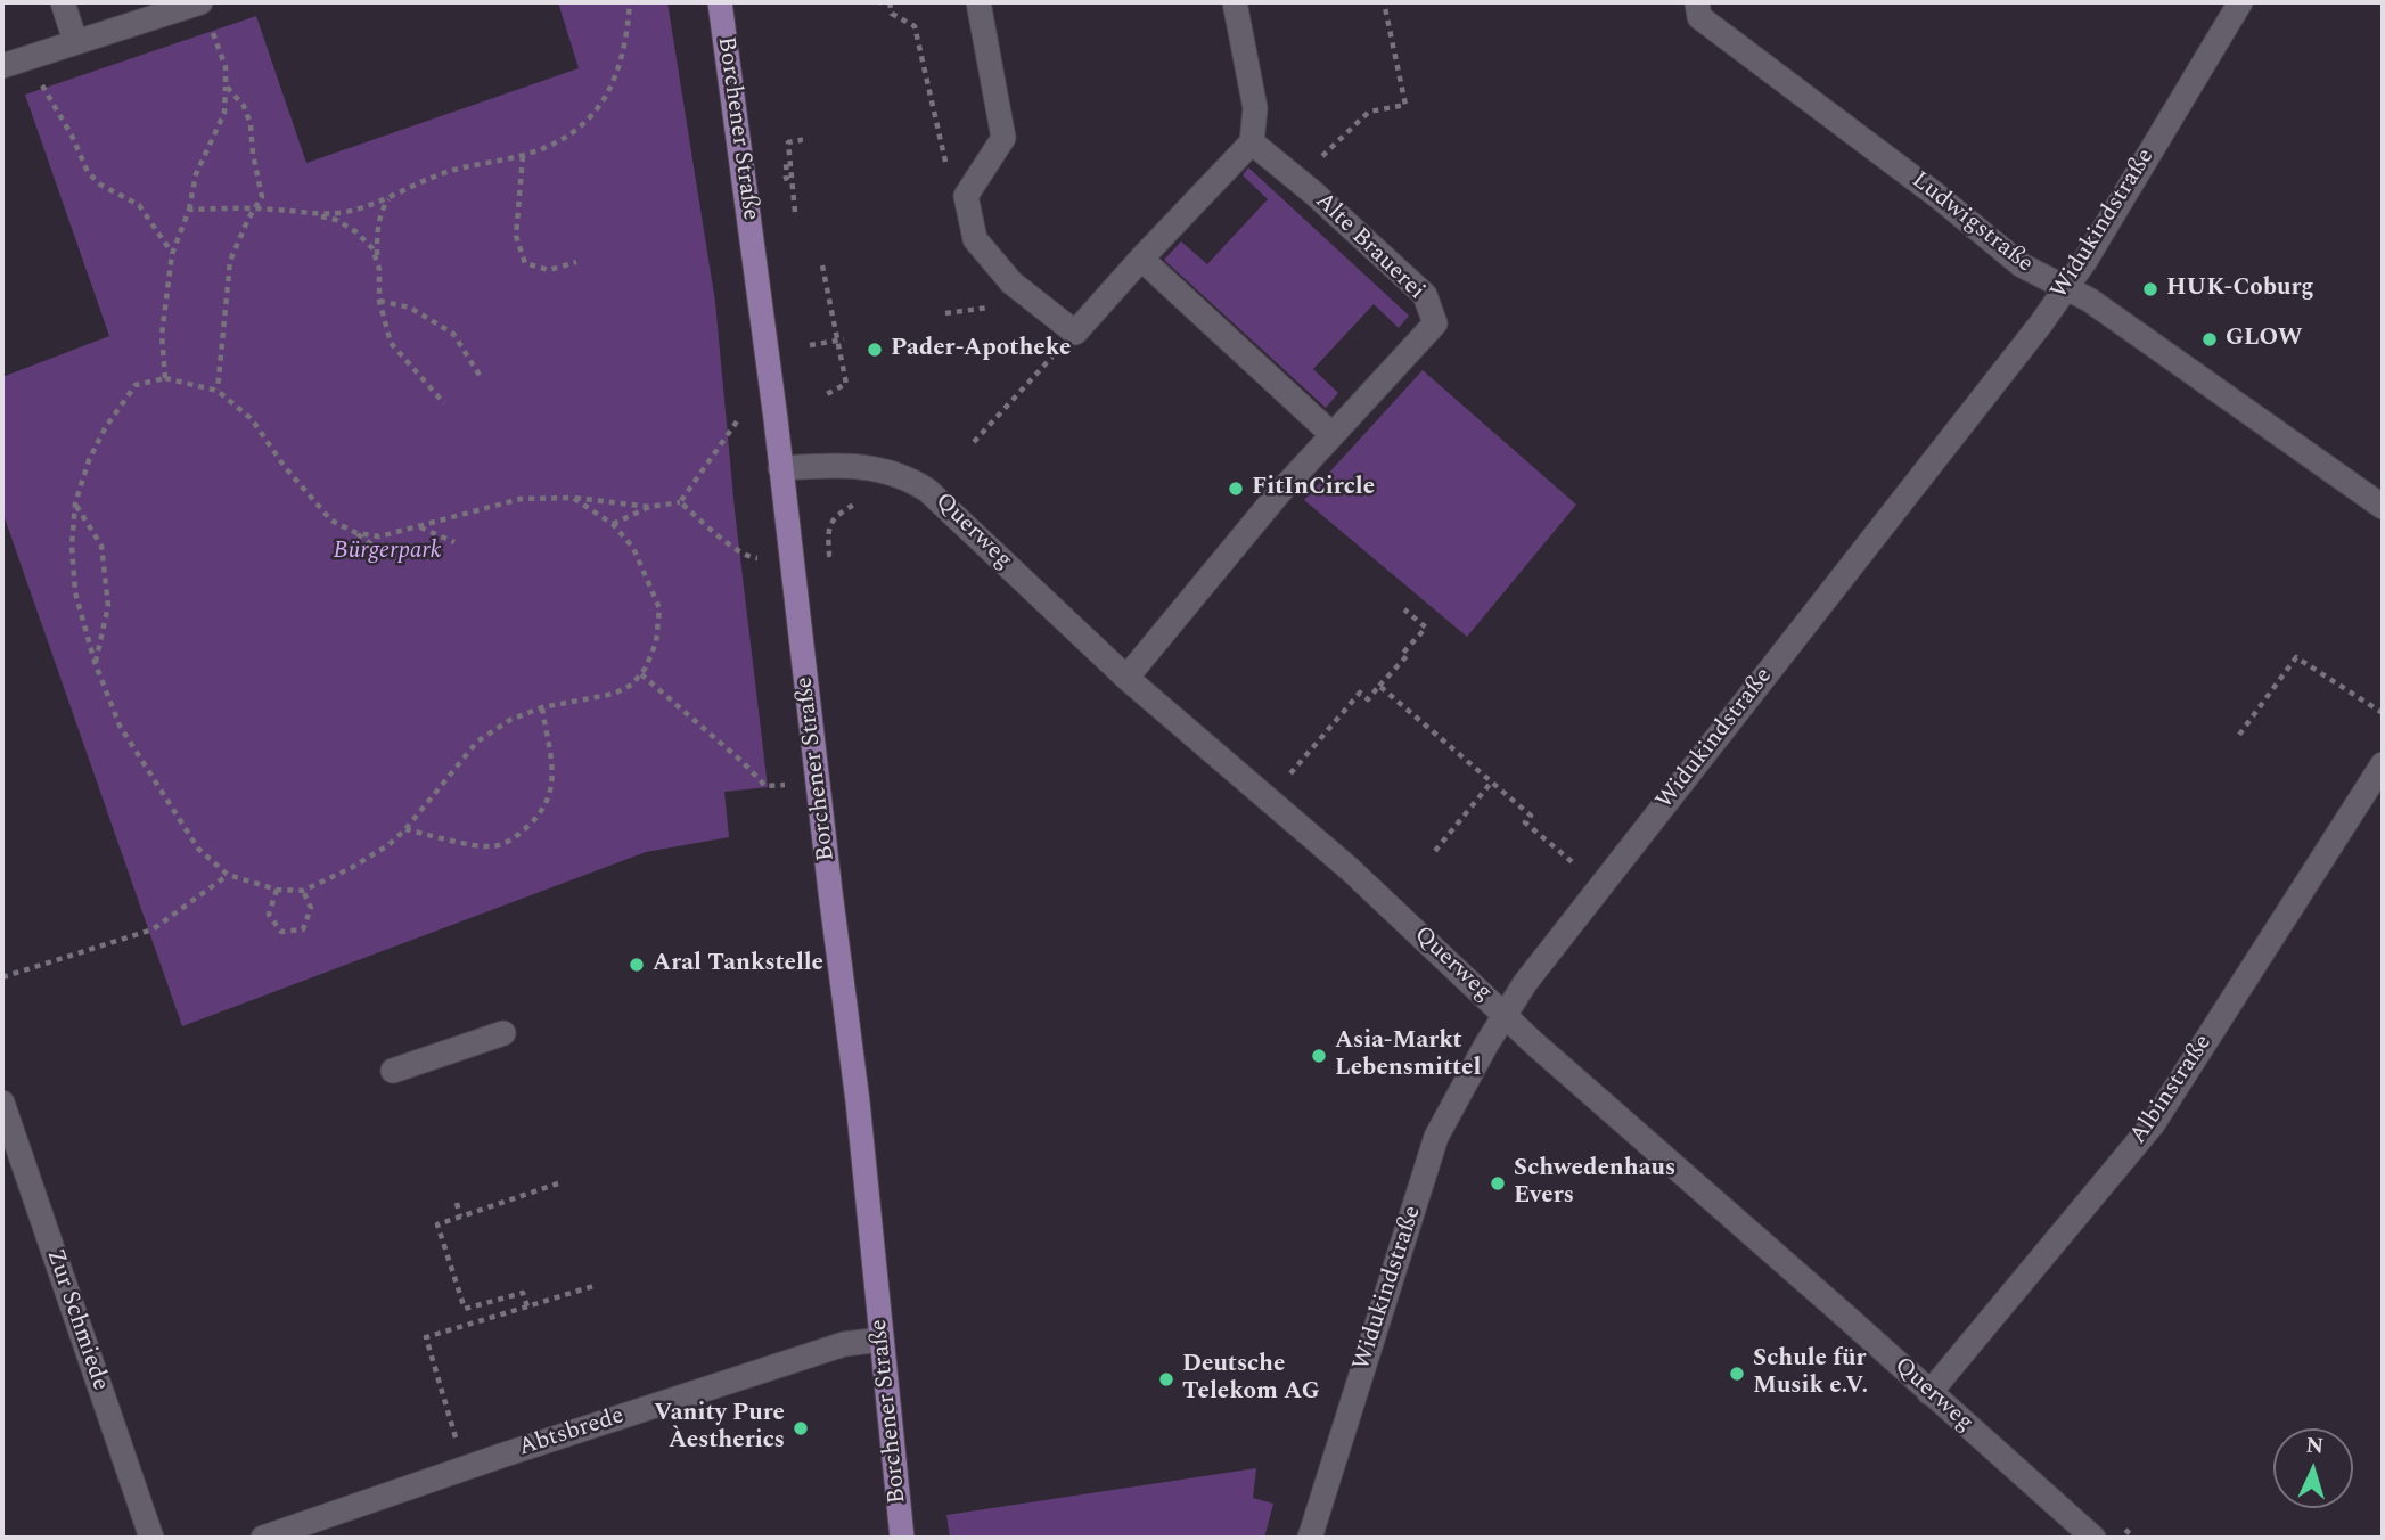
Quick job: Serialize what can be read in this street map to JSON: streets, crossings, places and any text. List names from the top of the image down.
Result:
{
  "streets": {
    "main road": ["Borchener Straße"],
    "street": [
      "Ludwigstraße",
      "Widukindstraße",
      "Alte Brauerei",
      "Querweg",
      "Albinstraße",
      "Zur Schmiede",
      "Abtsbrede"
    ]
  },
  "crossings": [
    ["Borchener Straße", "Querweg"],
    ["Borchener Straße", "Abtsbrede"],
    ["Ludwigstraße", "Widukindstraße"],
    ["Widukindstraße", "Querweg"],
    ["Alte Brauerei", "Querweg"],
    ["Querweg", "Albinstraße"]
  ],
  "parks": ["Bürgerpark"],
  "places": [
    "HUK-Coburg",
    "GLOW",
    "Pader-Apotheke",
    "FitInCircle",
    "Aral Tankstelle",
    "Asia-Markt Lebensmittel",
    "Schwedenhaus Evers",
    "Schule für Musik e.V.",
    "Deutsche Telekom AG",
    "Vanity Pure Àestherics"
  ],
  "north": "top"
}
